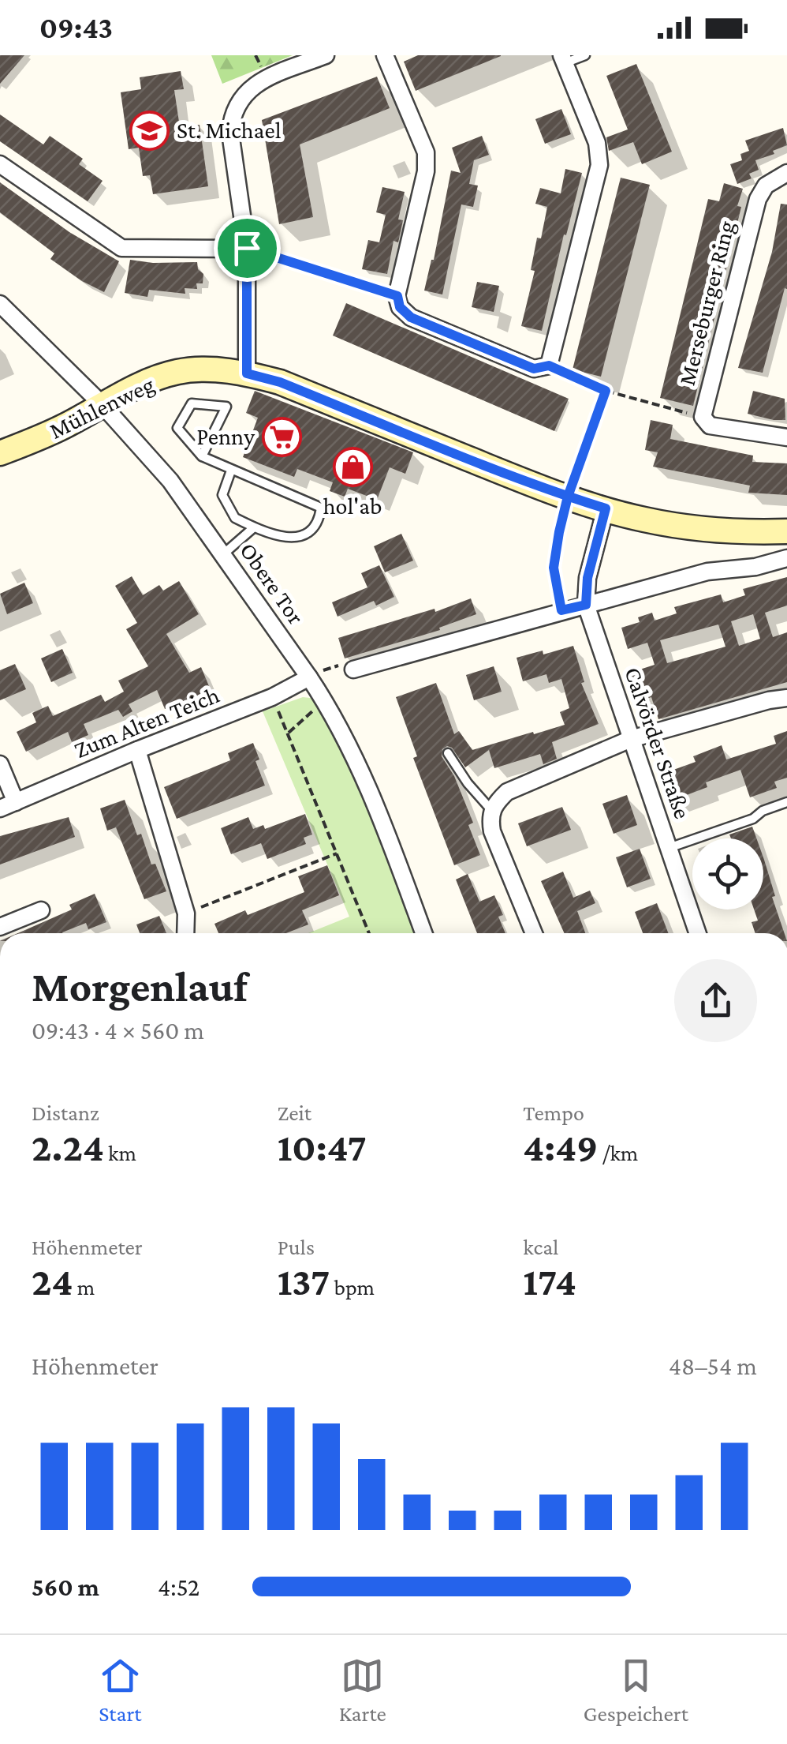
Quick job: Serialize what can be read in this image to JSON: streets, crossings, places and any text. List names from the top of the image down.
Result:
{
  "streets": {
    "street": [
      "Merseburger Ring",
      "Mühlenweg",
      "Obere Tor",
      "Zum Alten Teich",
      "Calvörder Straße"
    ]
  },
  "crossings": [
    ["Mühlenweg", "Obere Tor"],
    ["Obere Tor", "Zum Alten Teich"]
  ],
  "places": {
    "school or university": ["St. Michael"],
    "supermarket": ["Penny"],
    "shop": ["hol'ab"]
  },
  "page": {
    "status": "09:43",
    "heading": ["Morgenlauf", "09:43 · 4 × 560 m"],
    "stats": [
      ["Distanz", "2.24 km"],
      ["Zeit", "10:47"],
      ["Tempo", "4:49 /km"],
      ["Höhenmeter", "24 m"],
      ["Puls", "137 bpm"],
      ["kcal", "174"]
    ],
    "chart": ["Höhenmeter", "48–54 m"],
    "list": [
      {
        "name": "560 m",
        "note": "4:52"
      }
    ],
    "tabs": ["Start", "Karte", "Gespeichert"]
  }
}
